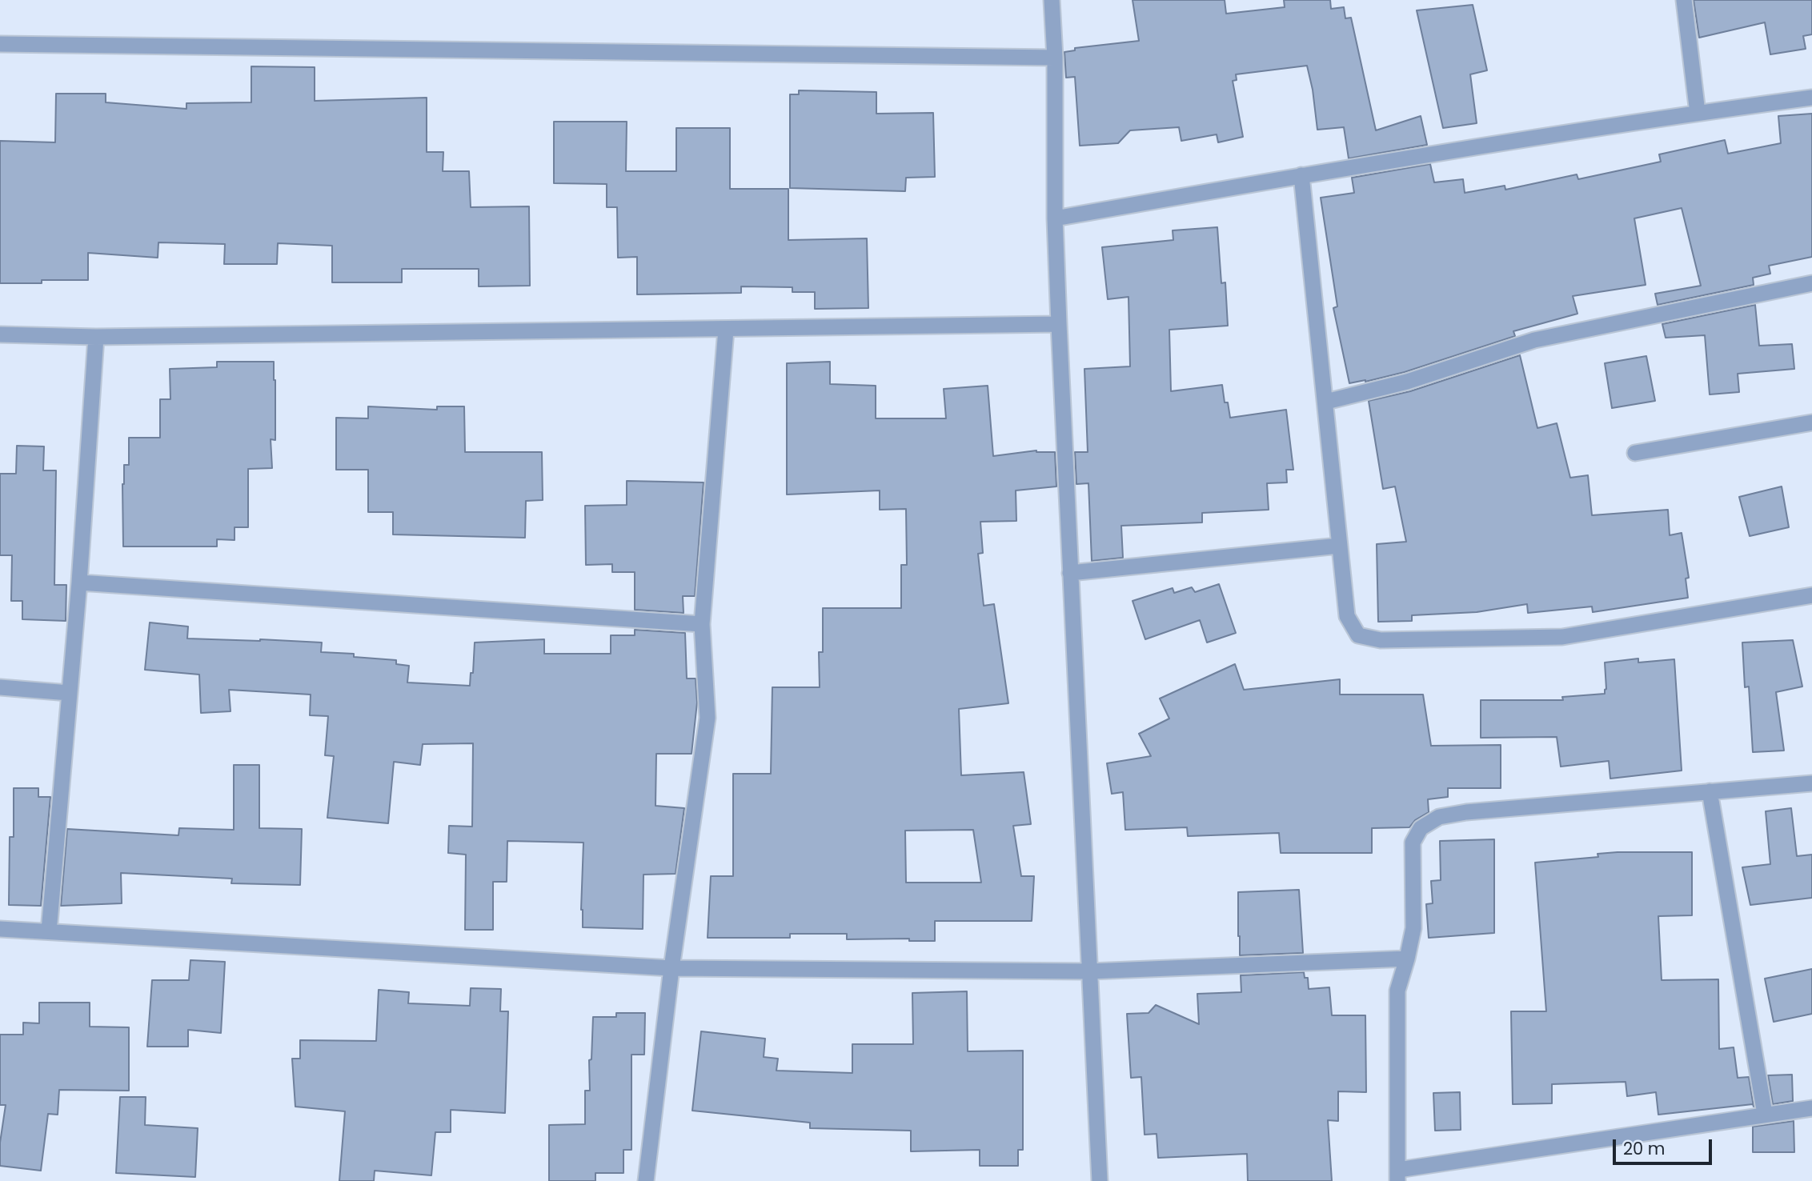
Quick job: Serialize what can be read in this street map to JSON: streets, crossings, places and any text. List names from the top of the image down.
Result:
{
  "scale_bar": "20 m"
}
